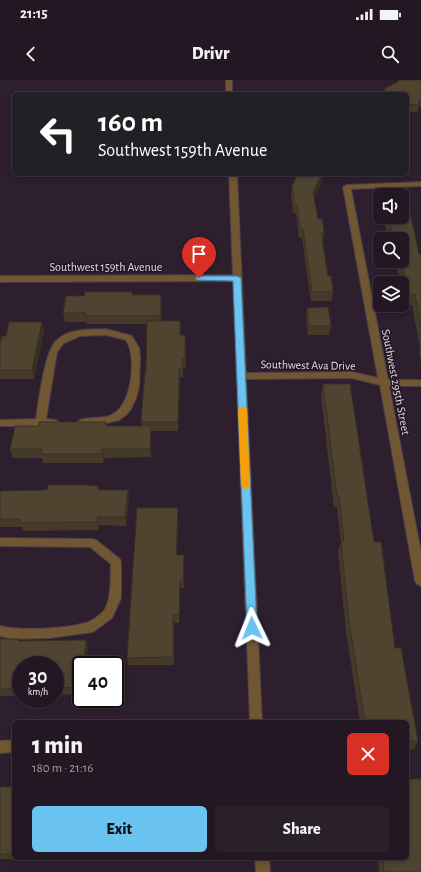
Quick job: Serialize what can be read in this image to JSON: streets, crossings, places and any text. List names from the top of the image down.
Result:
{
  "streets": {
    "street": ["Southwest 159th Avenue", "Southwest Ava Drive", "Southwest 295th Street"]
  },
  "crossings": [
    ["Southwest Ava Drive", "Southwest 295th Street"]
  ],
  "page": {
    "status": "21:15",
    "header": "Drivr",
    "turn": ["160 m", "Southwest 159th Avenue"],
    "speed": "30 km/h",
    "limit": "40",
    "heading": ["1 min", "180 m · 21:16"],
    "buttons": ["Exit", "Share"]
  }
}
